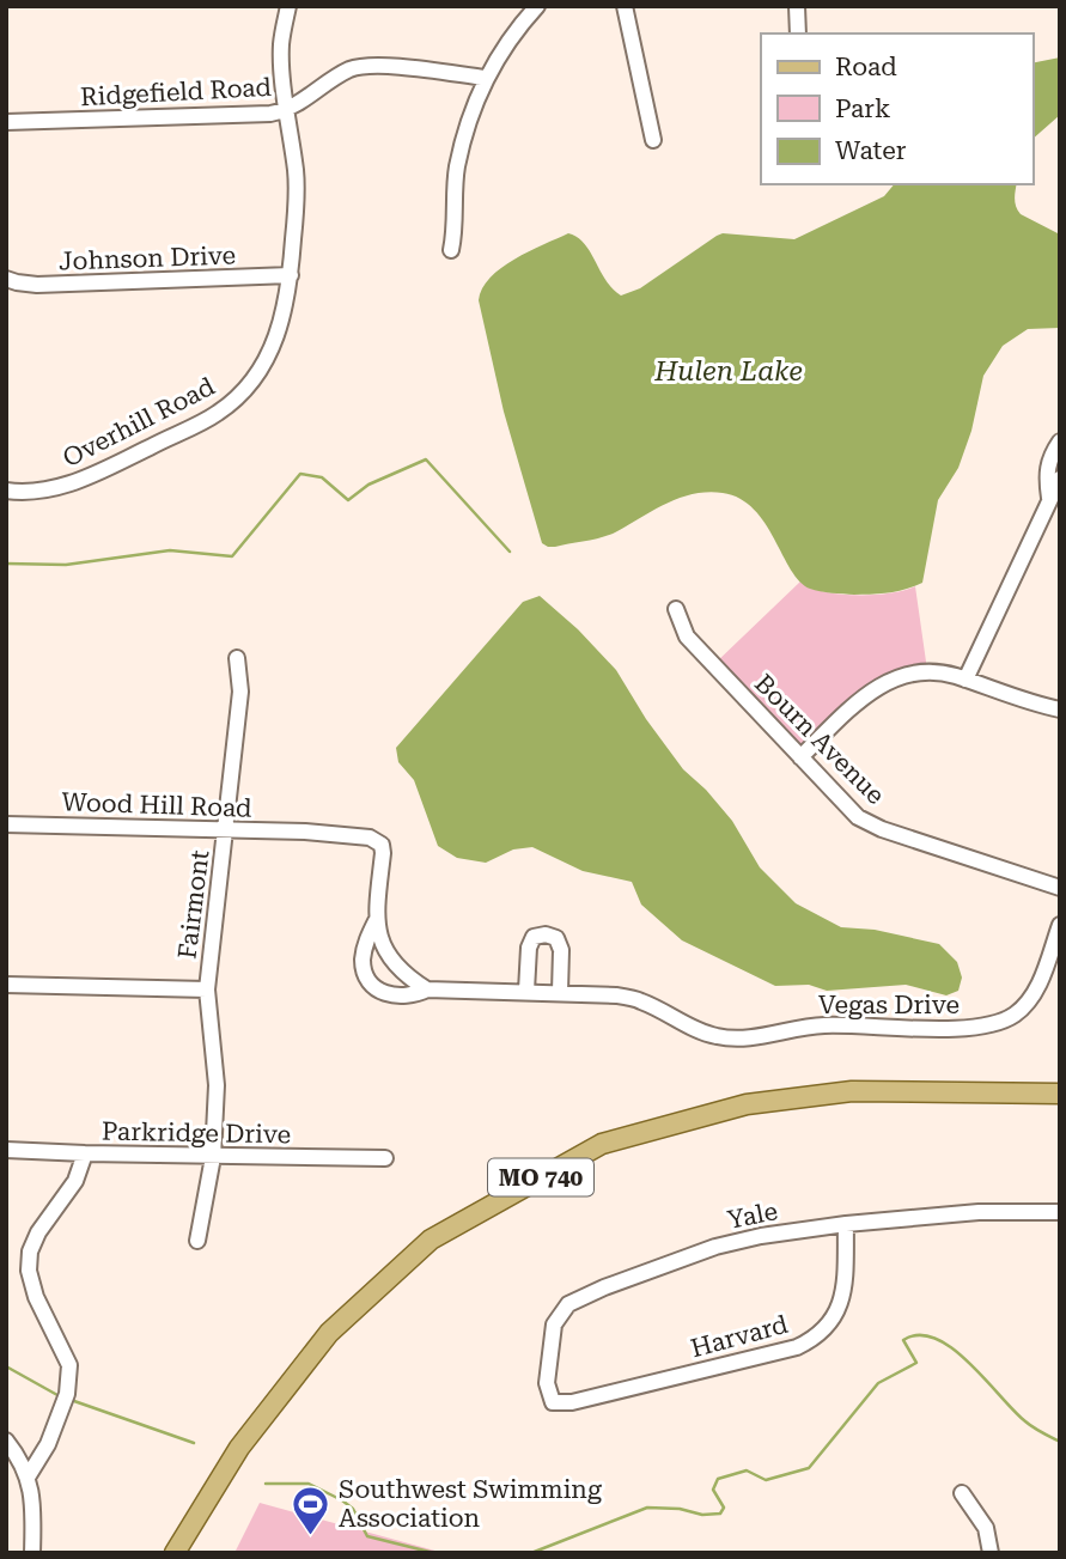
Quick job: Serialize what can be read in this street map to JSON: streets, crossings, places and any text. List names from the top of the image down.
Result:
{
  "streets": {
    "main road": ["MO 740"],
    "street": [
      "Ridgefield Road",
      "Johnson Drive",
      "Overhill Road",
      "Bourn Avenue",
      "Wood Hill Road",
      "Fairmont",
      "Vegas Drive",
      "Parkridge Drive",
      "Yale",
      "Harvard"
    ]
  },
  "crossings": [
    ["Ridgefield Road", "Overhill Road"],
    ["Johnson Drive", "Overhill Road"],
    ["Wood Hill Road", "Fairmont"],
    ["Wood Hill Road", "Vegas Drive"],
    ["Fairmont", "Parkridge Drive"],
    ["Yale", "Harvard"]
  ],
  "water": ["Hulen Lake"],
  "places": {
    "sports": ["Southwest Swimming Association"]
  },
  "legend": ["Road", "Park", "Water"]
}
